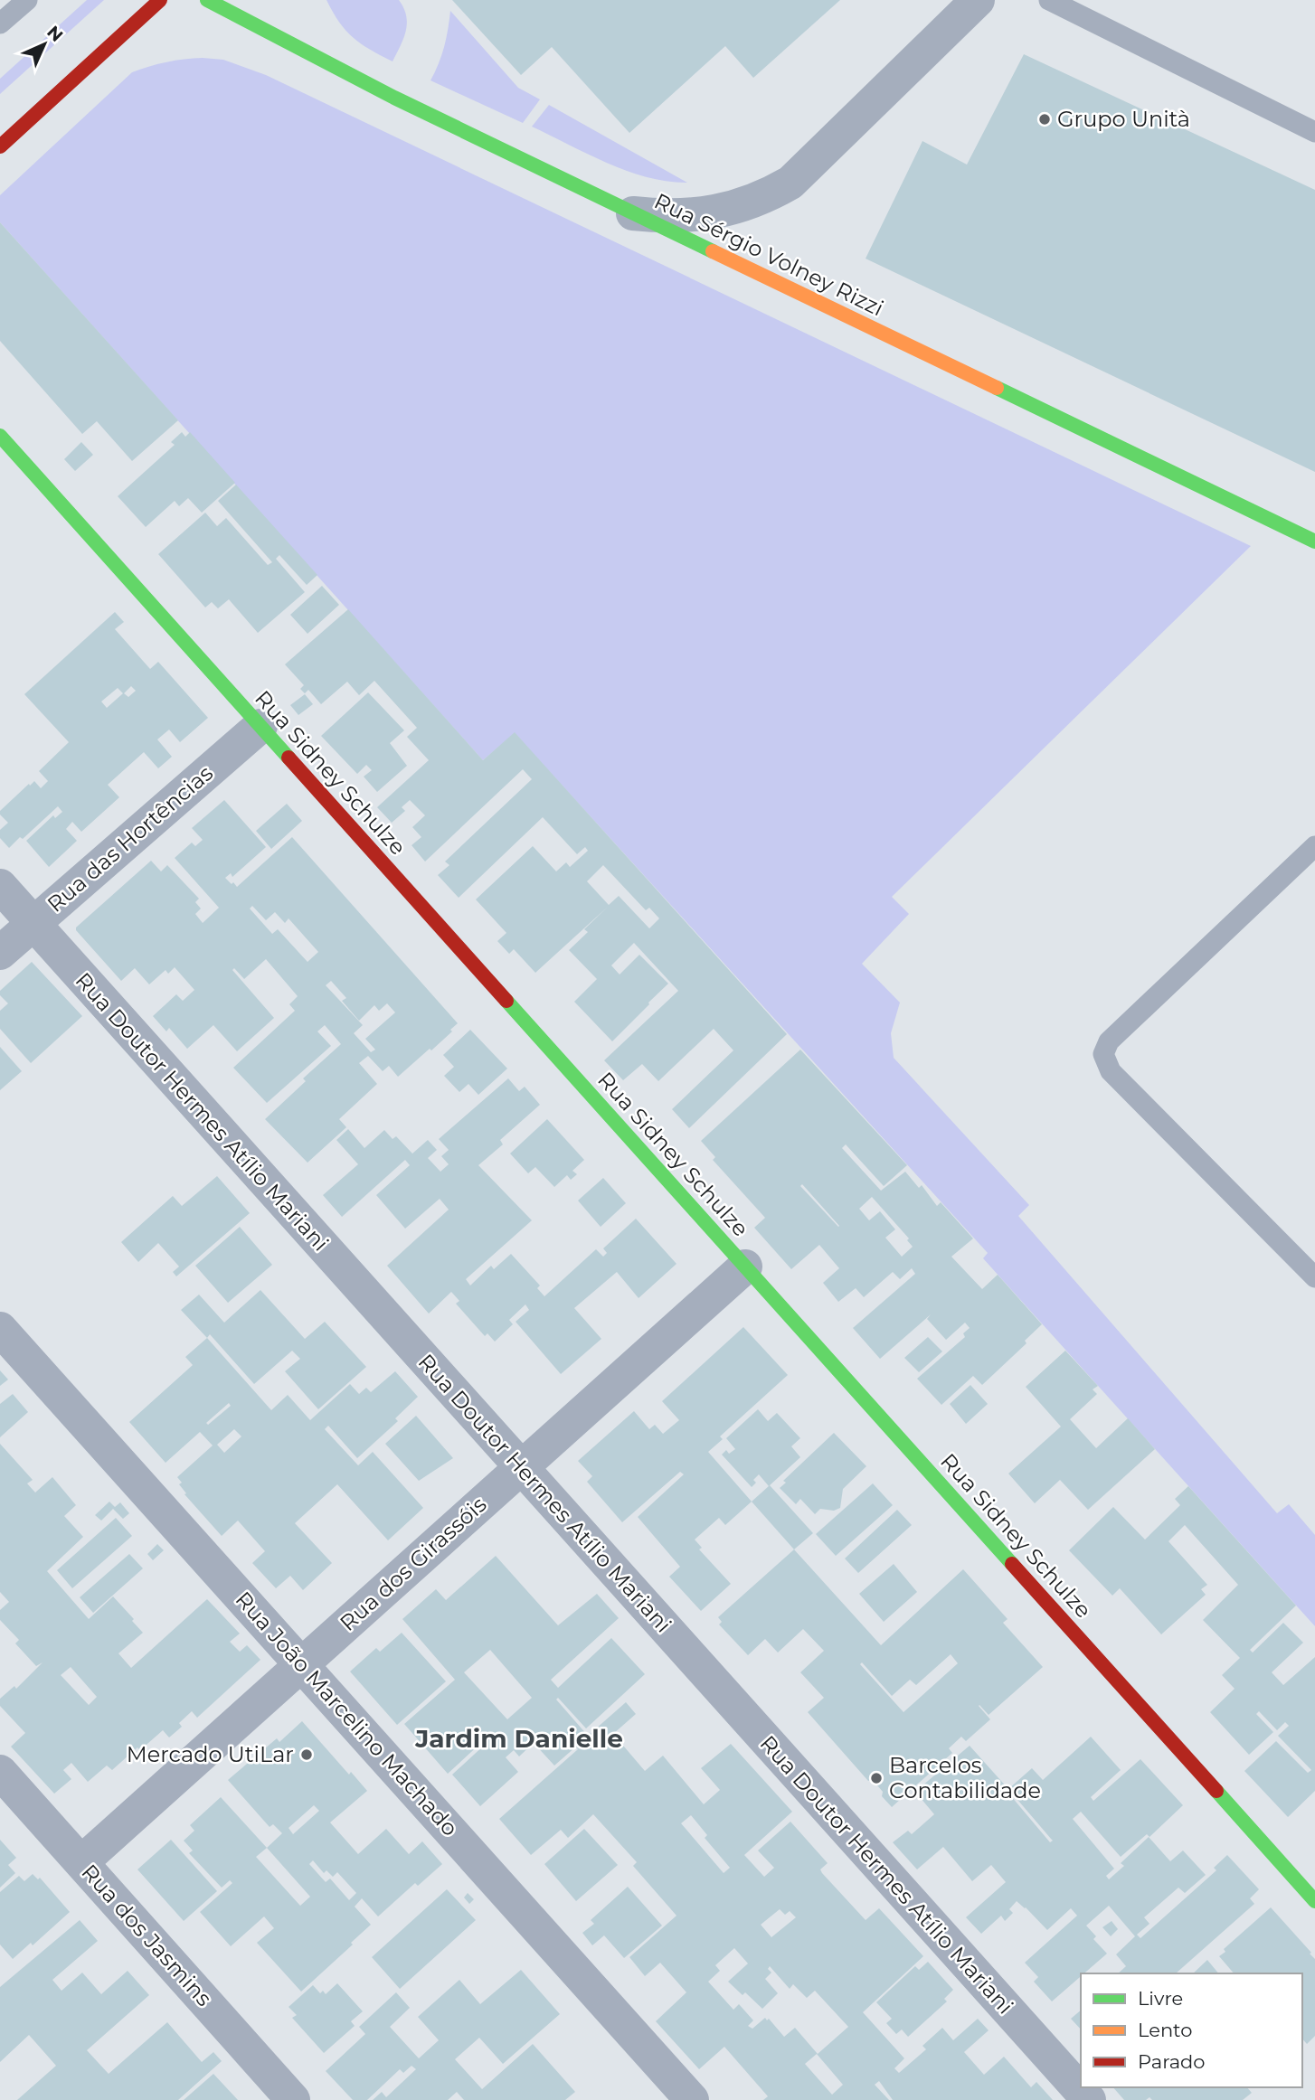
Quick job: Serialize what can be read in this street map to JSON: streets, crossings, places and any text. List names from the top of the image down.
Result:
{
  "streets": {
    "street": [
      "Rua Sérgio Volney Rizzi",
      "Rua Sidney Schulze",
      "Rua das Hortências",
      "Rua Doutor Hermes Atílio Mariani",
      "Rua dos Girassóis",
      "Rua João Marcelino Machado",
      "Rua dos Jasmins"
    ]
  },
  "crossings": [
    ["Rua Sidney Schulze", "Rua das Hortências"],
    ["Rua Sidney Schulze", "Rua dos Girassóis"],
    ["Rua das Hortências", "Rua Doutor Hermes Atílio Mariani"],
    ["Rua Doutor Hermes Atílio Mariani", "Rua dos Girassóis"],
    ["Rua dos Girassóis", "Rua João Marcelino Machado"],
    ["Rua dos Girassóis", "Rua dos Jasmins"]
  ],
  "districts": ["Jardim Danielle"],
  "places": ["Grupo Unità", "Mercado UtiLar", "Barcelos Contabilidade"],
  "legend": ["Livre", "Lento", "Parado"],
  "north": "top right"
}
